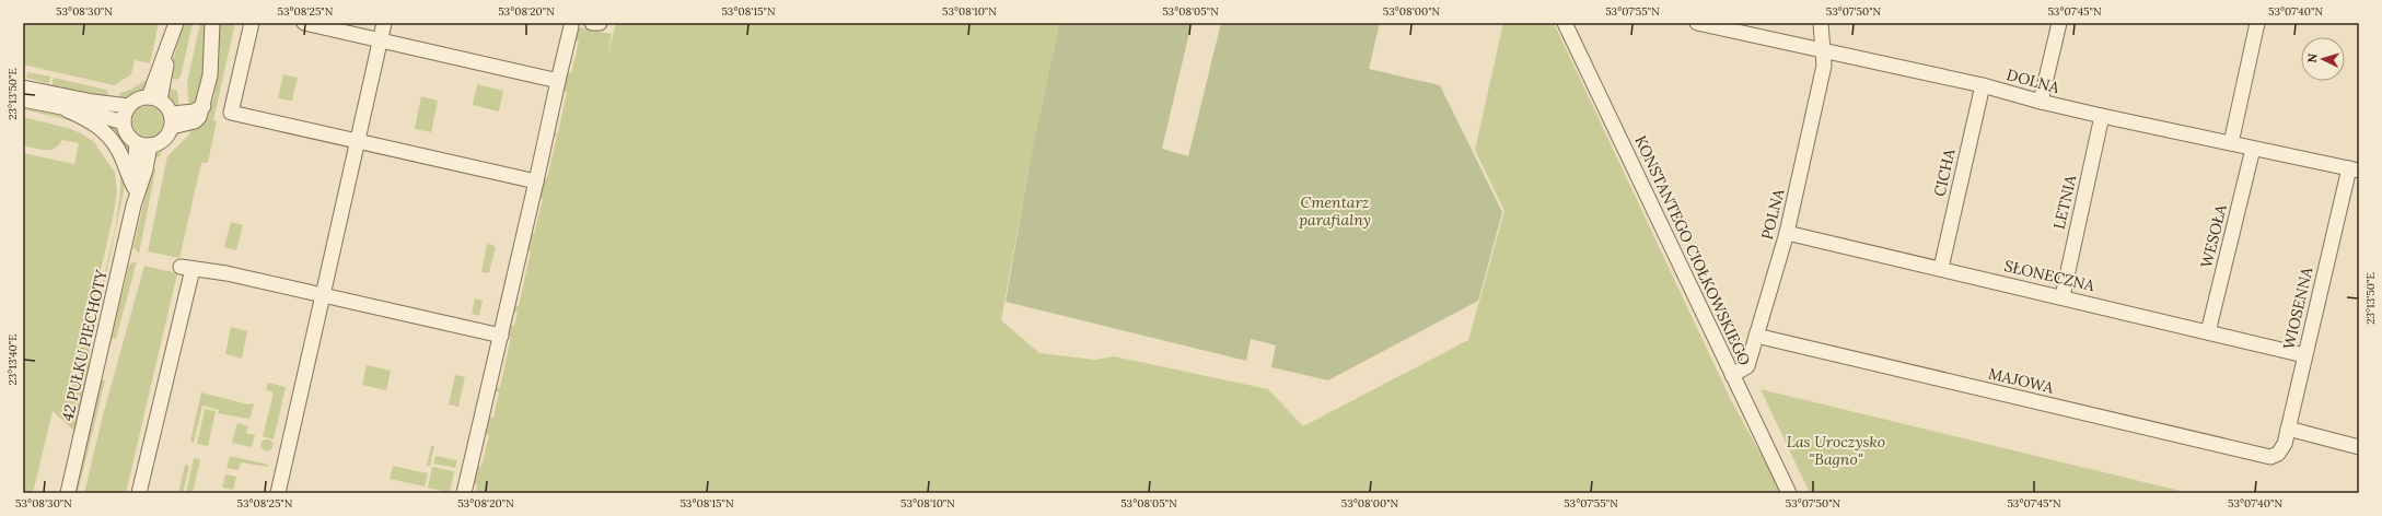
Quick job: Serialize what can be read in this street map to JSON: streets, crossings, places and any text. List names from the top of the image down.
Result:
{
  "streets": {
    "street": [
      "DOLNA",
      "CICHA",
      "LETNIA",
      "POLNA",
      "WESOŁA",
      "KONSTANTEGO CIOŁKOWSKIEGO",
      "SŁONECZNA",
      "WIOSENNA",
      "42 PUŁKU PIECHOTY",
      "MAJOWA"
    ]
  },
  "crossings": [
    ["DOLNA", "CICHA"],
    ["DOLNA", "LETNIA"],
    ["DOLNA", "POLNA"],
    ["DOLNA", "WESOŁA"],
    ["DOLNA", "WIOSENNA"],
    ["CICHA", "SŁONECZNA"],
    ["LETNIA", "SŁONECZNA"],
    ["POLNA", "KONSTANTEGO CIOŁKOWSKIEGO"],
    ["POLNA", "SŁONECZNA"],
    ["POLNA", "MAJOWA"],
    ["WESOŁA", "SŁONECZNA"],
    ["SŁONECZNA", "WIOSENNA"],
    ["WIOSENNA", "MAJOWA"]
  ],
  "parks": ["Cmentarz parafialny", "Las Uroczysko \"Bagno\""],
  "north": "left",
  "coordinates": [
    "53°08'30\"N",
    "53°08'25\"N",
    "53°08'20\"N",
    "53°08'15\"N",
    "53°08'10\"N",
    "53°08'05\"N",
    "53°08'00\"N",
    "53°07'55\"N",
    "53°07'50\"N",
    "53°07'45\"N",
    "53°07'40\"N",
    "23°13'50\"E",
    "23°13'40\"E"
  ]
}
